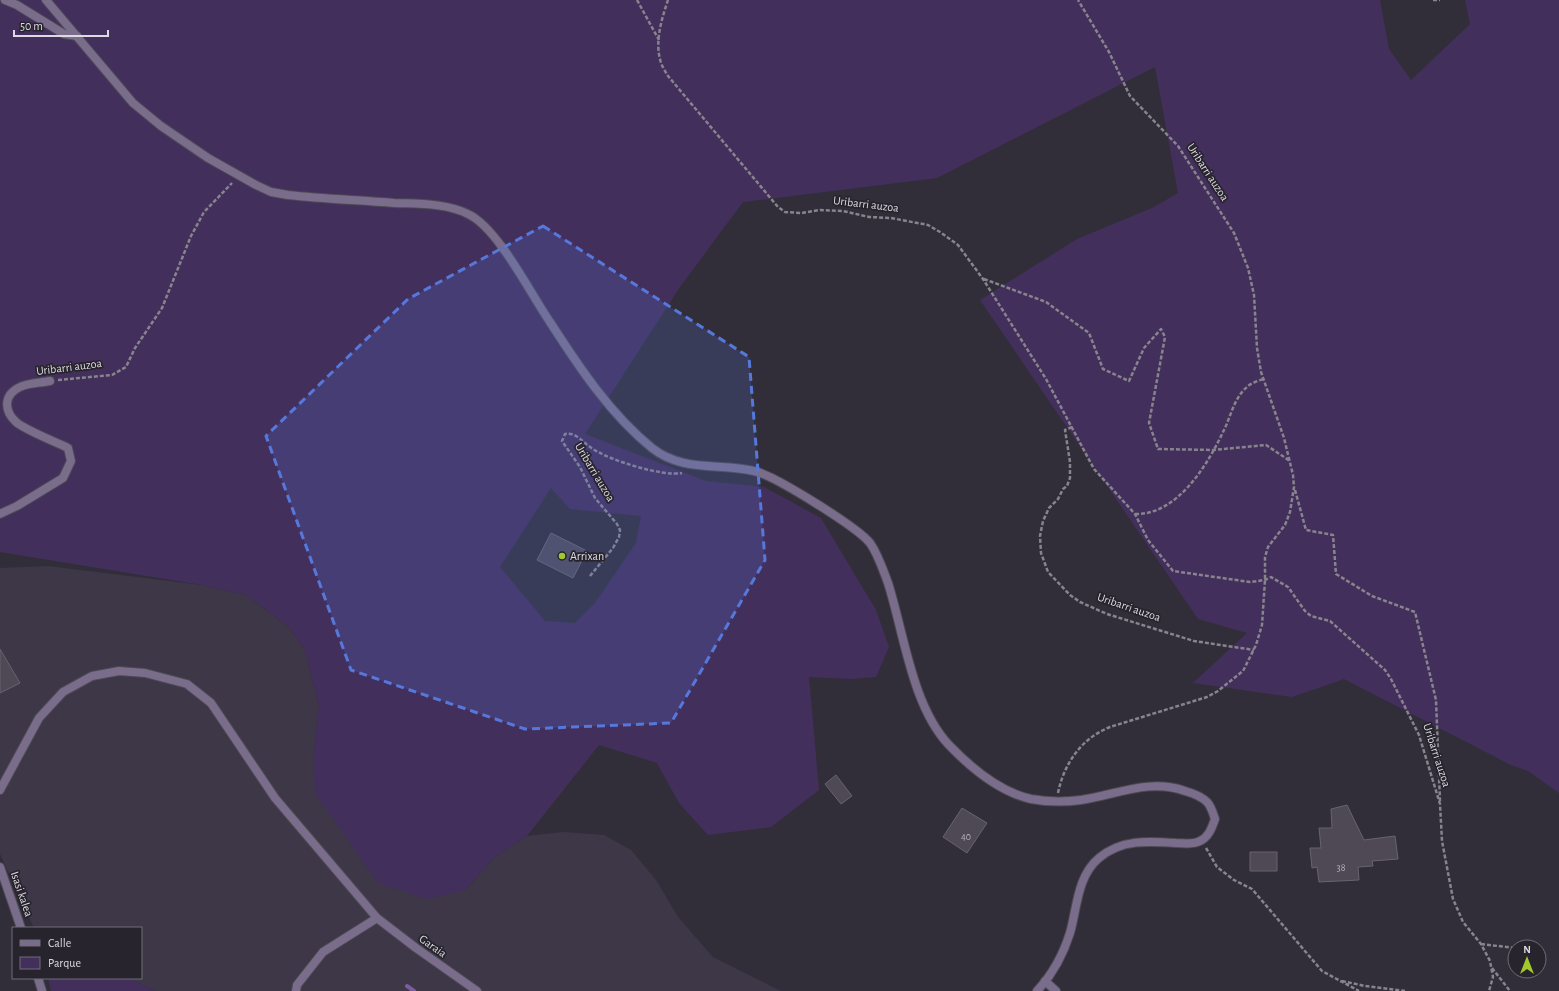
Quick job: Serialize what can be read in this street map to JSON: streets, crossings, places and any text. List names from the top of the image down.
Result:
{
  "streets": {
    "street": ["Uribarri auzoa", "Isasi kalea", "Garaia"]
  },
  "places": ["Arrixan"],
  "house_numbers": ["40", "38"],
  "legend": ["Calle", "Parque"],
  "scale_bar": "50 m",
  "north": "top"
}
